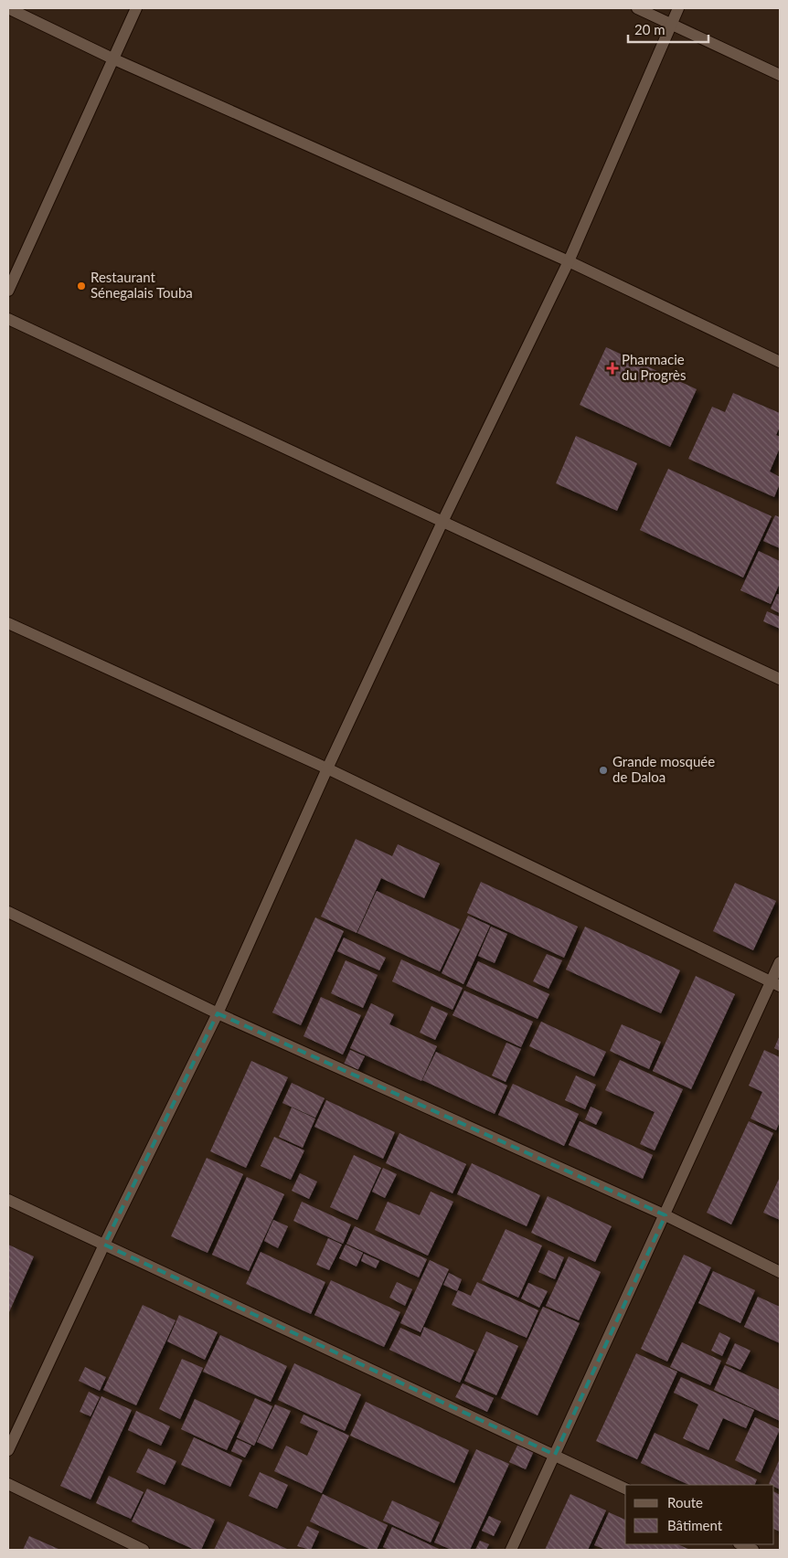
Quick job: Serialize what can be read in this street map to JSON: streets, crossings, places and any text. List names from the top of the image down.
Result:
{
  "places": {
    "other": ["Restaurant Sénegalais Touba", "Grande mosquée de Daloa"],
    "health": ["Pharmacie du Progrès"]
  },
  "legend": ["Route", "Bâtiment"],
  "scale_bar": "20 m"
}
